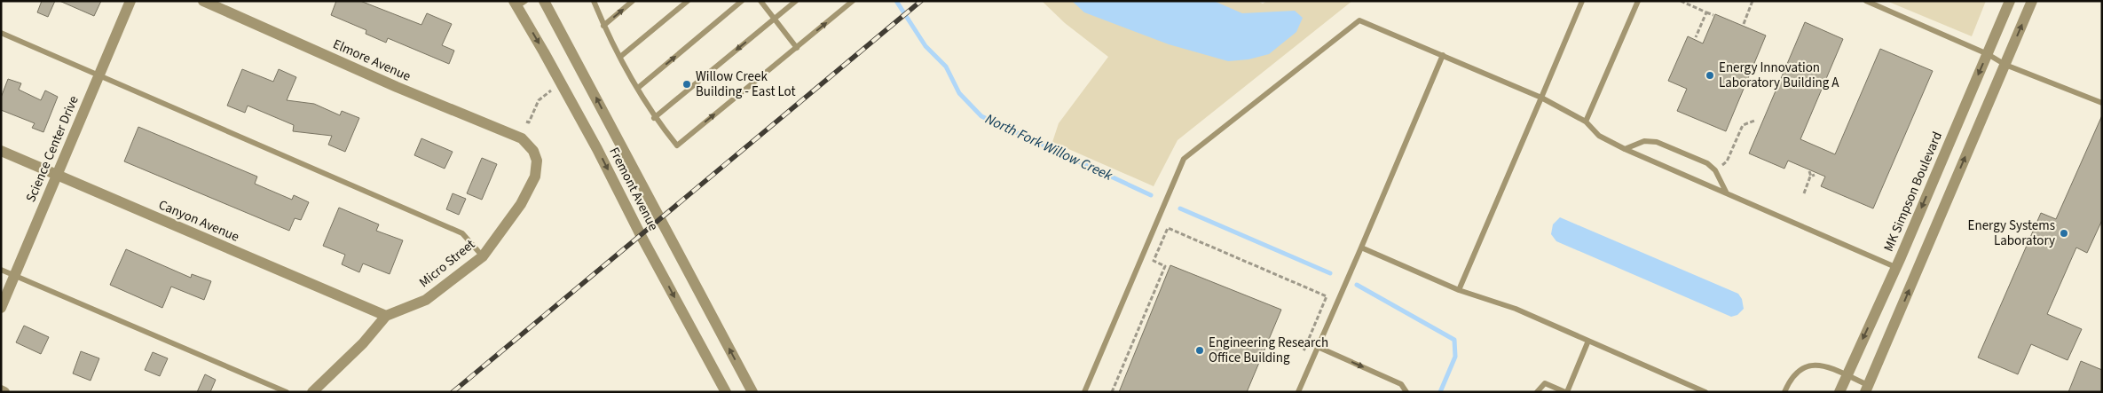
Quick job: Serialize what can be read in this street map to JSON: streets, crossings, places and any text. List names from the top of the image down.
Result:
{
  "streets": {
    "street": [
      "Elmore Avenue",
      "Science Center Drive",
      "Fremont Avenue",
      "MK Simpson Boulevard",
      "Canyon Avenue",
      "Micro Street"
    ]
  },
  "crossings": [
    ["Elmore Avenue", "Micro Street"],
    ["Science Center Drive", "Canyon Avenue"],
    ["Canyon Avenue", "Micro Street"]
  ],
  "water": ["North Fork Willow Creek"],
  "places": [
    "Energy Innovation Laboratory Building A",
    "Willow Creek Building - East Lot",
    "Energy Systems Laboratory",
    "Engineering Research Office Building"
  ]
}
